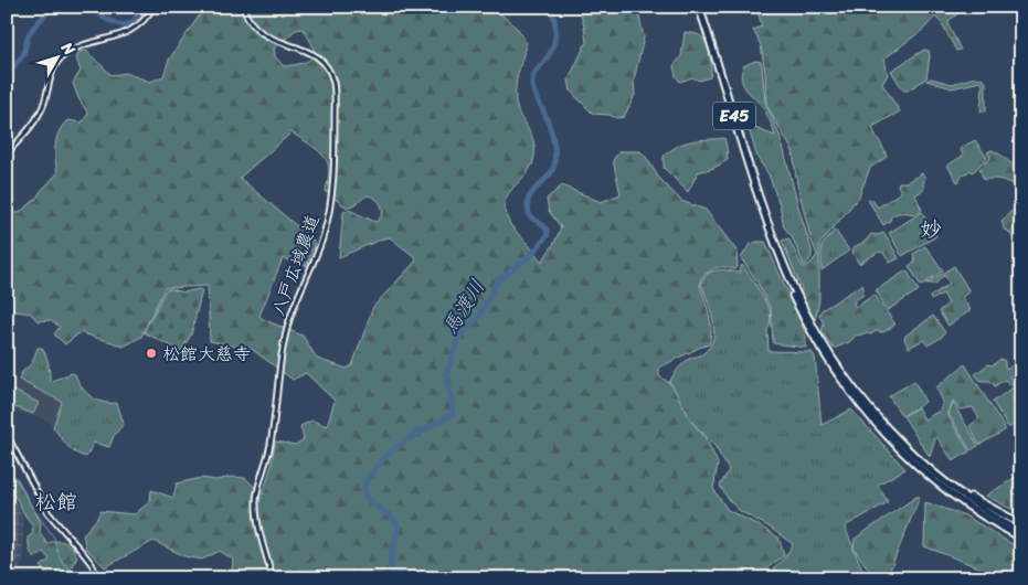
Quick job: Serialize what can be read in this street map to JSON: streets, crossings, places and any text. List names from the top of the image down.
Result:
{
  "streets": {
    "highway": ["E45"],
    "street": ["八戸広域農道"]
  },
  "districts": ["妙", "松館"],
  "water": ["馬渡川"],
  "places": ["松館大慈寺"],
  "north": "top right"
}
